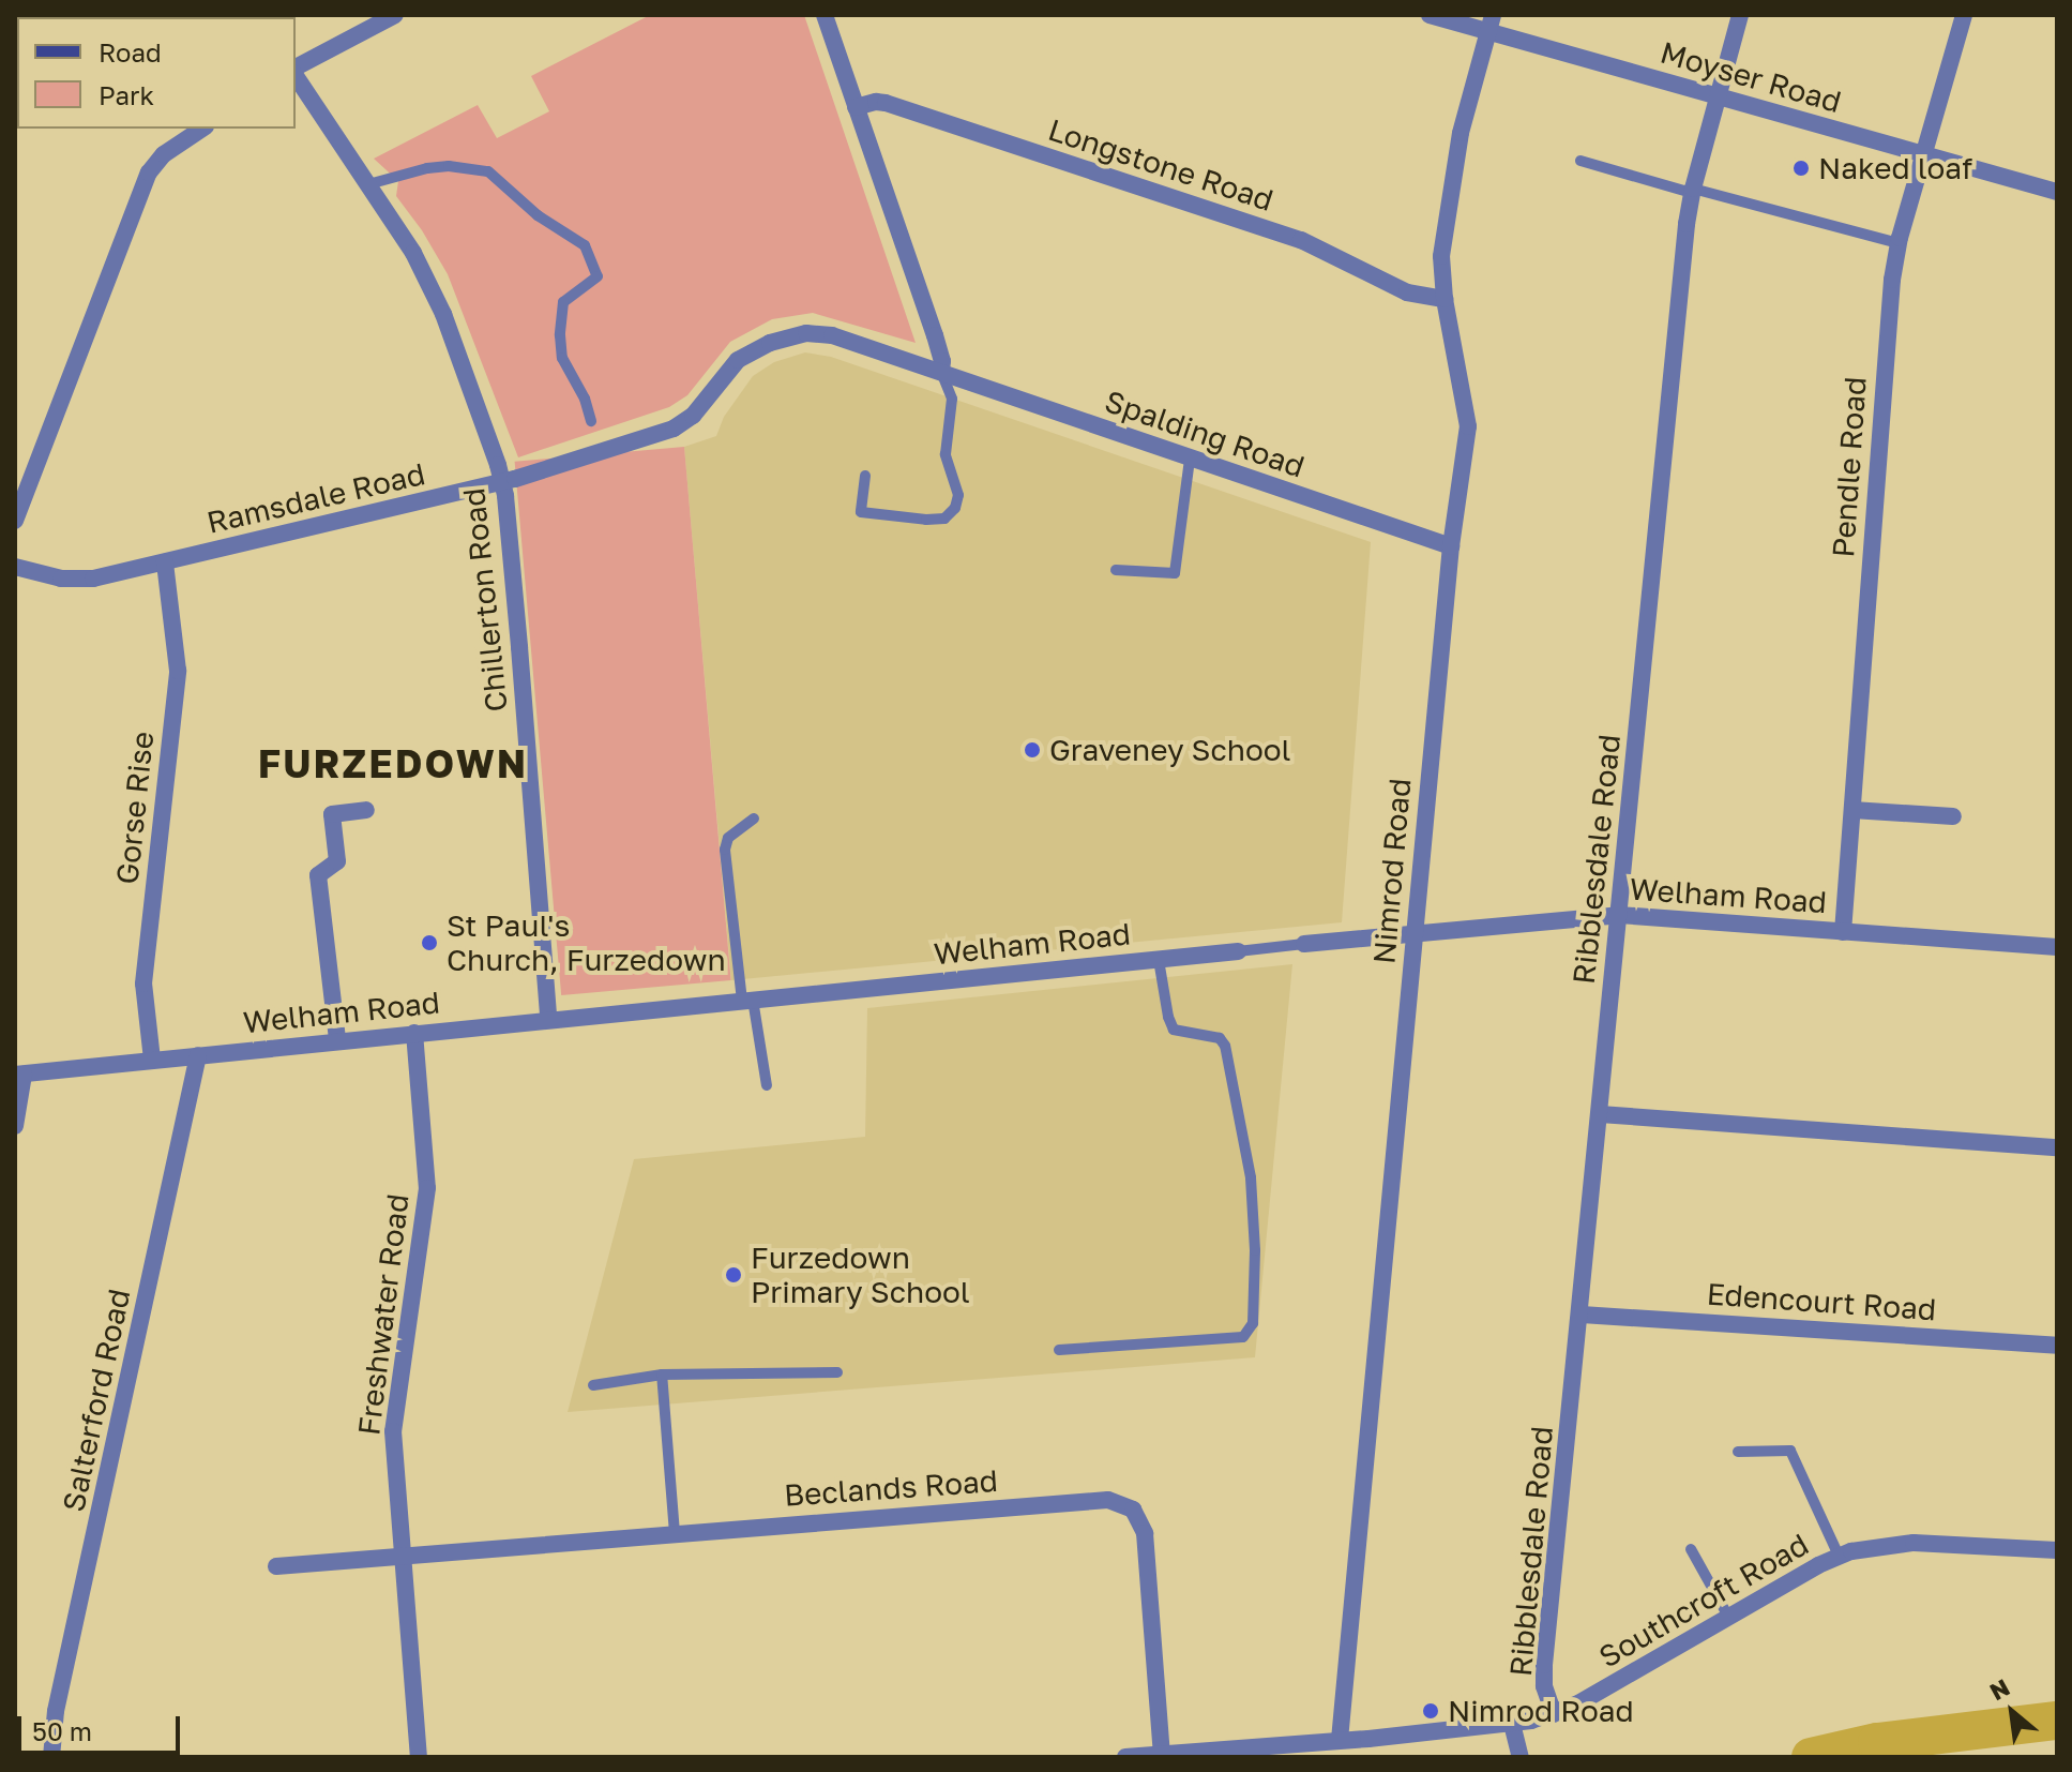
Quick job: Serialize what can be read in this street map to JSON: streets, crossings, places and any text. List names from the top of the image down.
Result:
{
  "streets": {
    "street": [
      "Moyser Road",
      "Longstone Road",
      "Spalding Road",
      "Pendle Road",
      "Ramsdale Road",
      "Chillerton Road",
      "Gorse Rise",
      "Ribblesdale Road",
      "Nimrod Road",
      "Welham Road",
      "Edencourt Road",
      "Freshwater Road",
      "Salterford Road",
      "Beclands Road",
      "Southcroft Road"
    ]
  },
  "crossings": [
    ["Moyser Road", "Pendle Road"],
    ["Moyser Road", "Ribblesdale Road"],
    ["Moyser Road", "Nimrod Road"],
    ["Longstone Road", "Nimrod Road"],
    ["Spalding Road", "Ramsdale Road"],
    ["Spalding Road", "Nimrod Road"],
    ["Pendle Road", "Welham Road"],
    ["Ramsdale Road", "Chillerton Road"],
    ["Ramsdale Road", "Gorse Rise"],
    ["Chillerton Road", "Welham Road"],
    ["Gorse Rise", "Welham Road"],
    ["Ribblesdale Road", "Welham Road"],
    ["Ribblesdale Road", "Edencourt Road"],
    ["Ribblesdale Road", "Southcroft Road"],
    ["Nimrod Road", "Welham Road"],
    ["Nimrod Road", "Southcroft Road"],
    ["Welham Road", "Freshwater Road"],
    ["Welham Road", "Salterford Road"],
    ["Freshwater Road", "Beclands Road"],
    ["Beclands Road", "Southcroft Road"]
  ],
  "districts": ["FURZEDOWN"],
  "places": [
    "Naked loaf",
    "Graveney School",
    "St Paul's Church, Furzedown",
    "Furzedown Primary School",
    "Nimrod Road"
  ],
  "legend": ["Road", "Park"],
  "scale_bar": "50 m",
  "north": "top left"
}
